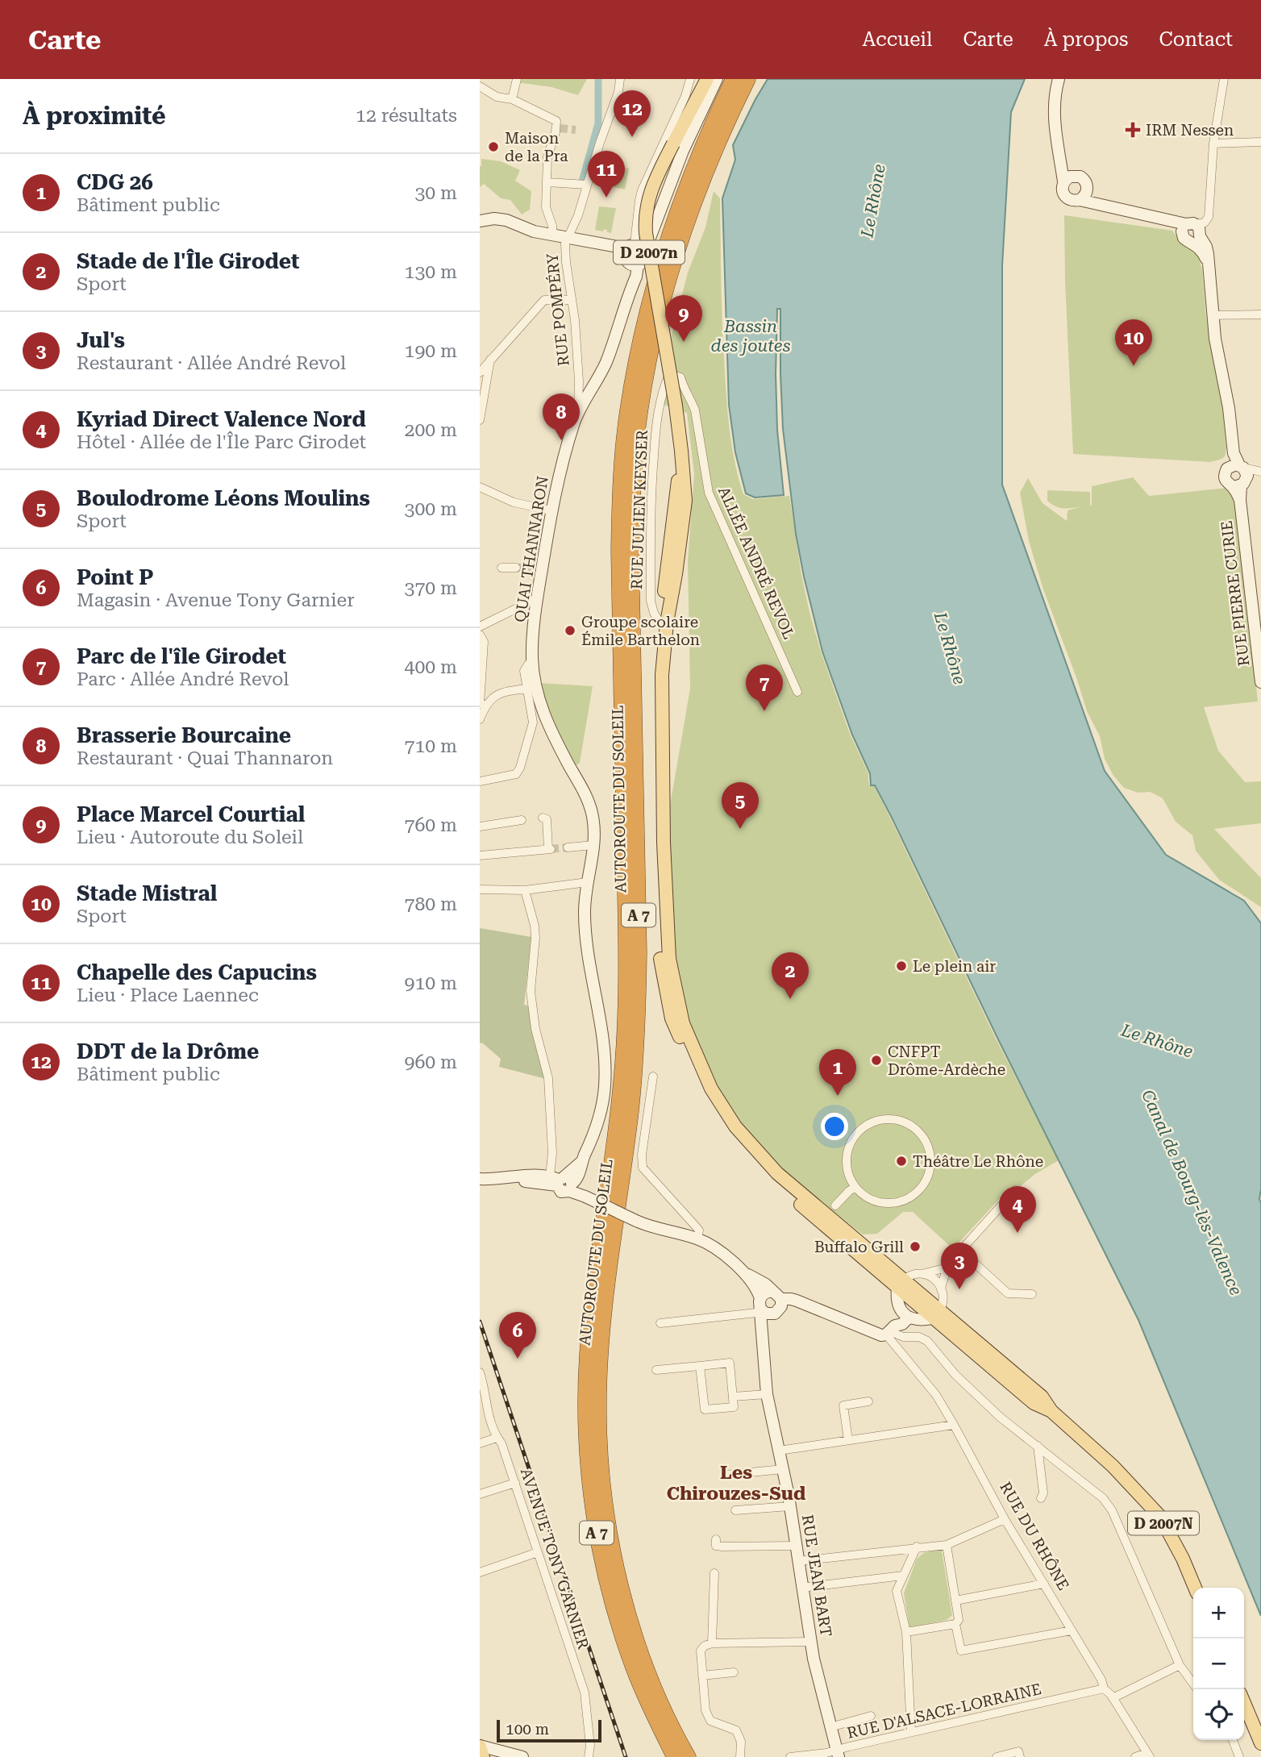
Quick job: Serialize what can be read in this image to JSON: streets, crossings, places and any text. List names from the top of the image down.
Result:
{
  "streets": {
    "highway": ["AUTOROUTE DU SOLEIL", "A 7"],
    "main road": ["D 2007n", "D 2007N"],
    "street": [
      "RUE POMPÉRY",
      "RUE JULIEN KEYSER",
      "QUAI THANNARON",
      "ALLÉE ANDRÉ REVOL",
      "RUE PIERRE CURIE",
      "RUE DU RHÔNE",
      "AVENUE TONY GARNIER",
      "RUE JEAN BART",
      "RUE D'ALSACE-LORRAINE"
    ]
  },
  "crossings": [
    ["D 2007n", "D 2007N"],
    ["RUE POMPÉRY", "QUAI THANNARON"],
    ["RUE JULIEN KEYSER", "ALLÉE ANDRÉ REVOL"],
    ["RUE JULIEN KEYSER", "D 2007N"],
    ["QUAI THANNARON", "RUE JEAN BART"],
    ["RUE DU RHÔNE", "RUE D'ALSACE-LORRAINE"],
    ["RUE JEAN BART", "RUE D'ALSACE-LORRAINE"]
  ],
  "districts": ["Les Chirouzes-Sud"],
  "water": ["Le Rhône", "Bassin des joutes", "Canal de Bourg-lès-Valence"],
  "places": {
    "health": ["IRM Nessen"],
    "other": [
      "Maison de la Pra",
      "Groupe scolaire Émile Barthelon",
      "Le plein air",
      "CNFPT Drôme-Ardèche",
      "Théâtre Le Rhône",
      "Buffalo Grill"
    ]
  },
  "scale_bar": "100 m",
  "page": {
    "header": "Carte",
    "nav": [
      "Accueil",
      "Carte",
      "À propos",
      "Contact"
    ],
    "heading": ["À proximité", "12 résultats"],
    "pins": [
      "12",
      "11",
      "9",
      "10",
      "8",
      "7",
      "5",
      "2",
      "1",
      "4",
      "3",
      "6"
    ],
    "list": [
      {
        "mark": "1",
        "name": "CDG 26",
        "note": "Bâtiment public",
        "value": "30 m"
      },
      {
        "mark": "2",
        "name": "Stade de l'Île Girodet",
        "note": "Sport",
        "value": "130 m"
      },
      {
        "mark": "3",
        "name": "Jul's",
        "note": "Restaurant · Allée André Revol",
        "value": "190 m"
      },
      {
        "mark": "4",
        "name": "Kyriad Direct Valence Nord",
        "note": "Hôtel · Allée de l'Île Parc Girodet",
        "value": "200 m"
      },
      {
        "mark": "5",
        "name": "Boulodrome Léons Moulins",
        "note": "Sport",
        "value": "300 m"
      },
      {
        "mark": "6",
        "name": "Point P",
        "note": "Magasin · Avenue Tony Garnier",
        "value": "370 m"
      },
      {
        "mark": "7",
        "name": "Parc de l'île Girodet",
        "note": "Parc · Allée André Revol",
        "value": "400 m"
      },
      {
        "mark": "8",
        "name": "Brasserie Bourcaine",
        "note": "Restaurant · Quai Thannaron",
        "value": "710 m"
      },
      {
        "mark": "9",
        "name": "Place Marcel Courtial",
        "note": "Lieu · Autoroute du Soleil",
        "value": "760 m"
      },
      {
        "mark": "10",
        "name": "Stade Mistral",
        "note": "Sport",
        "value": "780 m"
      },
      {
        "mark": "11",
        "name": "Chapelle des Capucins",
        "note": "Lieu · Place Laennec",
        "value": "910 m"
      },
      {
        "mark": "12",
        "name": "DDT de la Drôme",
        "note": "Bâtiment public",
        "value": "960 m"
      }
    ],
    "map_buttons": ["+", "−"],
    "scale": "100 m"
  }
}
